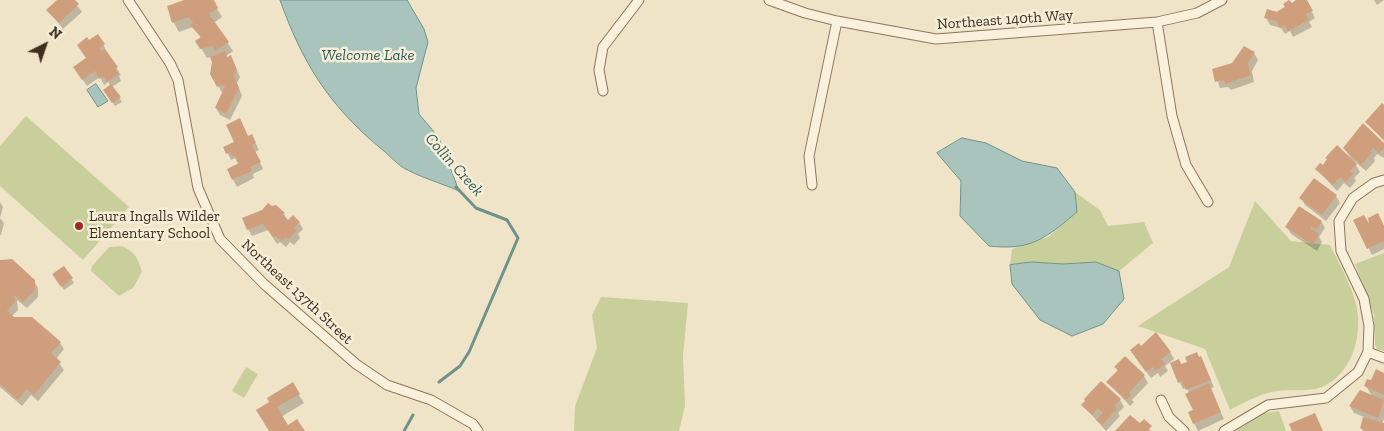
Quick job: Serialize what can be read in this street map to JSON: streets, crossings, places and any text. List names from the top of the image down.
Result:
{
  "streets": {
    "street": ["Northeast 140th Way", "Northeast 137th Street"]
  },
  "water": ["Welcome Lake", "Collin Creek"],
  "places": ["Laura Ingalls Wilder Elementary School"],
  "north": "top right"
}
